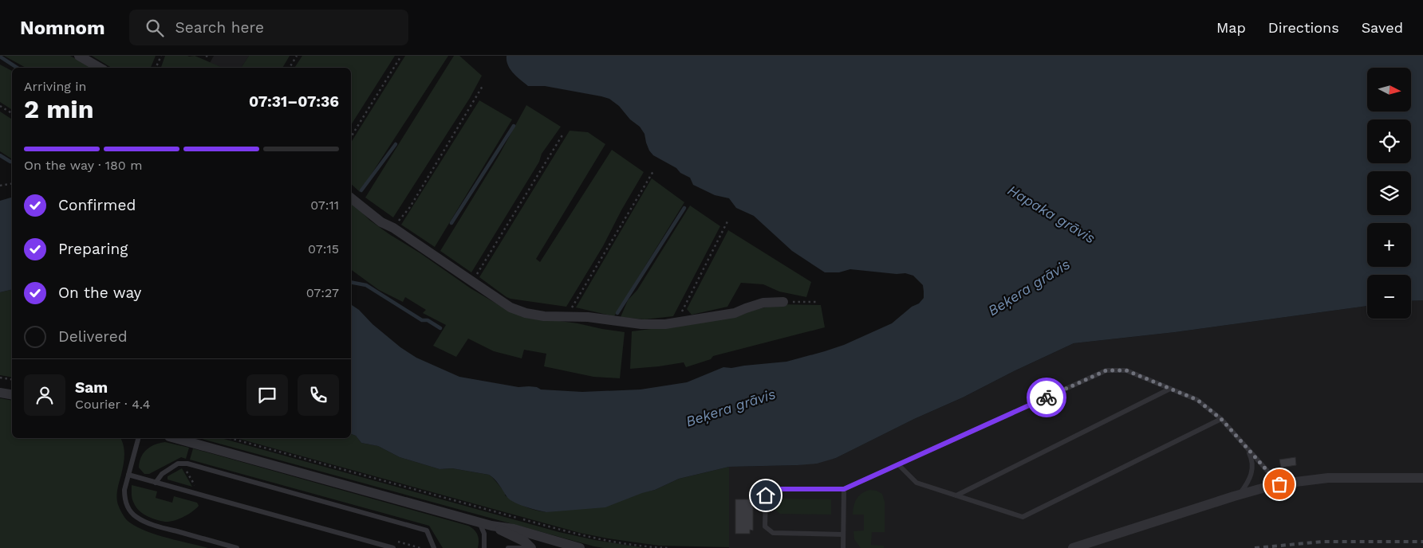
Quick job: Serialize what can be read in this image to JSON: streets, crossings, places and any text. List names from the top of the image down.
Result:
{
  "water": ["Hapaka grāvis", "Beķera grāvis"],
  "north": "right",
  "page": {
    "header": "Nomnom",
    "search": "Search here",
    "nav": ["Map", "Directions", "Saved"],
    "map_buttons": ["+", "−"],
    "heading": ["2 min", "Arriving in", "07:31–07:36"],
    "panel": ["Sam", "Courier · 4.4"],
    "bar": "On the way · 180 m",
    "list": [
      ["Confirmed", "07:11"],
      ["Preparing", "07:15"],
      ["On the way", "07:27"],
      "Delivered"
    ]
  }
}
